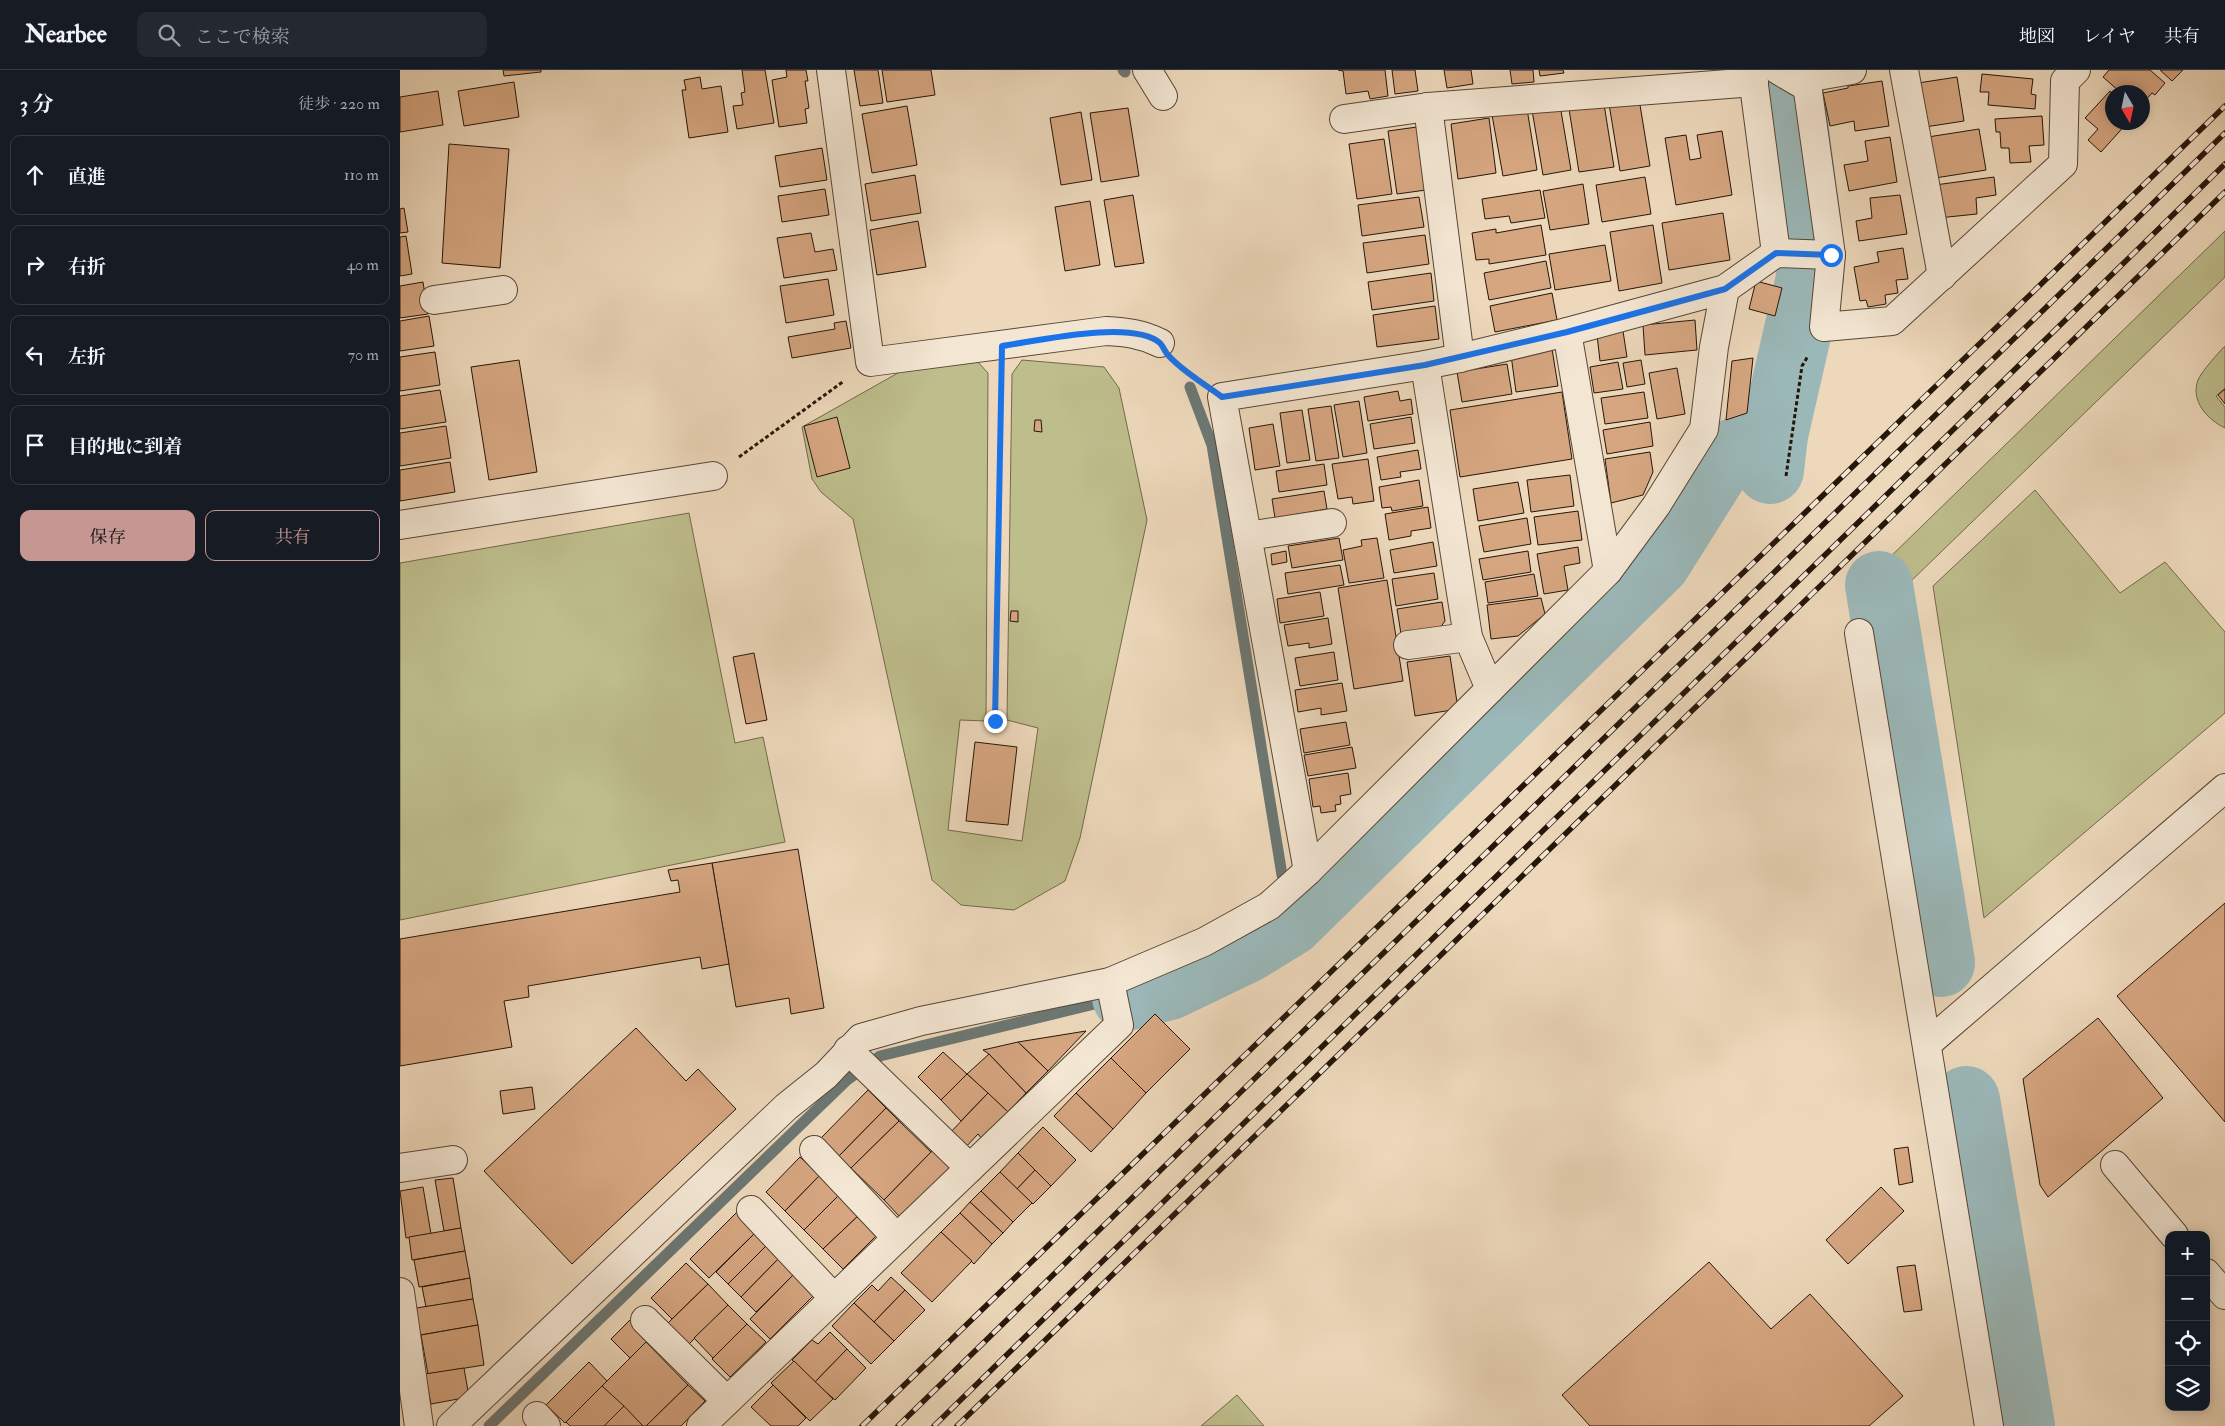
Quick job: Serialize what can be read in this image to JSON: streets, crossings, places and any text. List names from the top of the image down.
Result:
{
  "north": "bottom",
  "page": {
    "header": "Nearbee",
    "search": "ここで検索",
    "nav": ["地図", "レイヤ", "共有"],
    "heading": ["3 分", "徒歩 · 220 m"],
    "list": [
      ["直進", "110 m"],
      ["右折", "40 m"],
      ["左折", "70 m"],
      "目的地に到着"
    ],
    "buttons": ["保存", "共有"],
    "map_buttons": ["+", "−"]
  }
}
